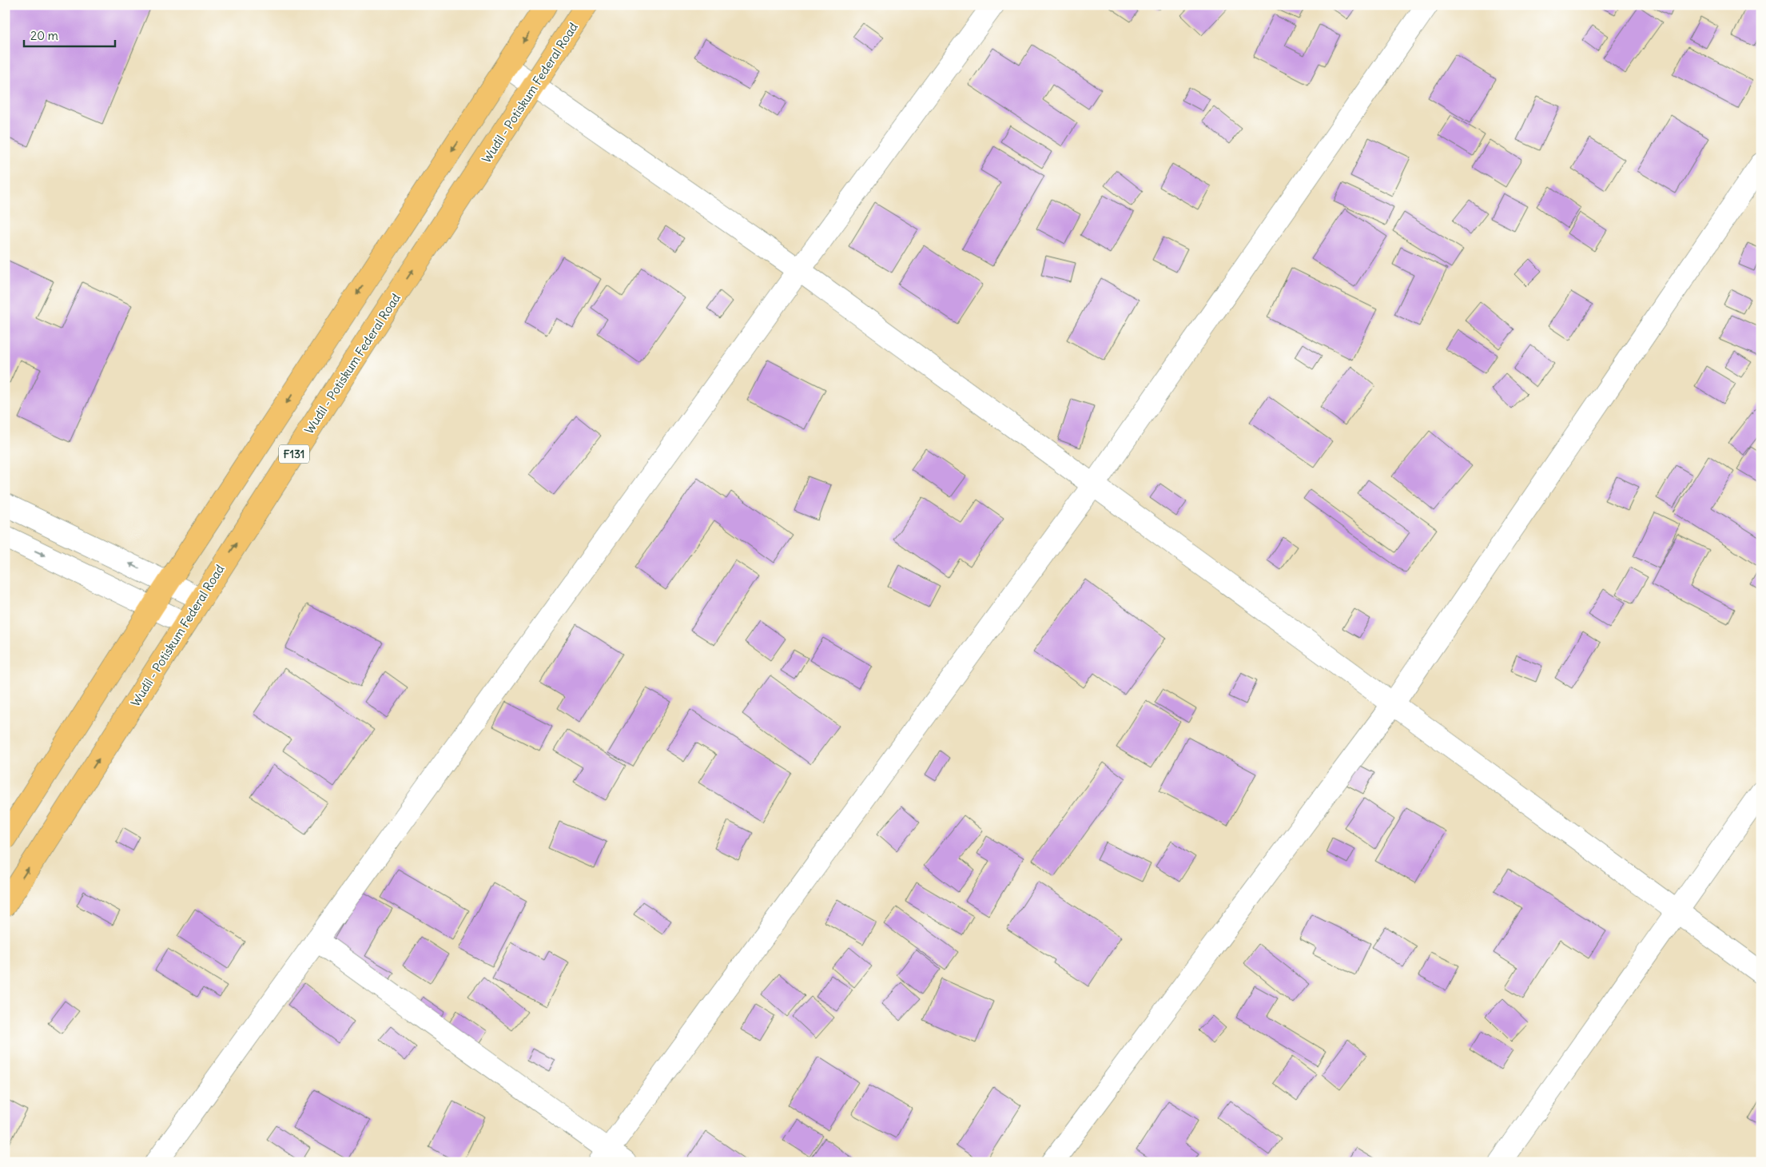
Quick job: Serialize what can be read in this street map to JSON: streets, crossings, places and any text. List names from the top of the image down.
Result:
{
  "streets": {
    "main road": ["Wudil - Potiskum Federal Road", "F131"]
  },
  "scale_bar": "20 m"
}
